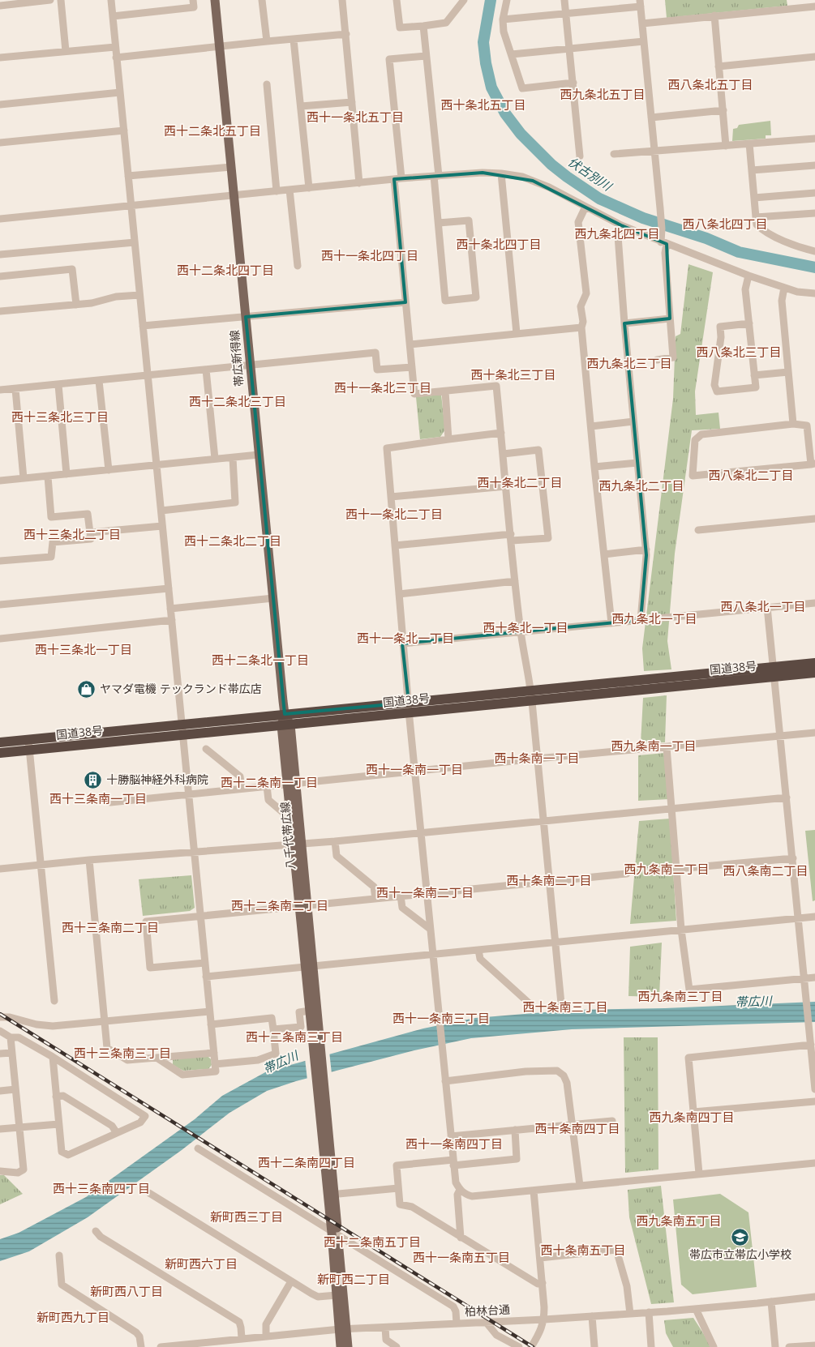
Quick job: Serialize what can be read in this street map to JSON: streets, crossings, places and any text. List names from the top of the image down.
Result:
{
  "streets": {
    "highway": ["国道38号"],
    "main road": ["帯広新得線", "八千代帯広線"],
    "street": ["柏林台通"]
  },
  "crossings": [
    ["帯広新得線", "国道38号"],
    ["帯広新得線", "八千代帯広線"],
    ["国道38号", "八千代帯広線"],
    ["八千代帯広線", "柏林台通"]
  ],
  "districts": [
    "西八条北五丁目",
    "西九条北五丁目",
    "西十条北五丁目",
    "西十一条北五丁目",
    "西十二条北五丁目",
    "西八条北四丁目",
    "西九条北四丁目",
    "西十条北四丁目",
    "西十一条北四丁目",
    "西十二条北四丁目",
    "西八条北三丁目",
    "西九条北三丁目",
    "西十条北三丁目",
    "西十一条北三丁目",
    "西十二条北三丁目",
    "西十三条北三丁目",
    "西八条北二丁目",
    "西十条北二丁目",
    "西九条北二丁目",
    "西十一条北二丁目",
    "西十三条北二丁目",
    "西十二条北二丁目",
    "西八条北一丁目",
    "西九条北一丁目",
    "西十条北一丁目",
    "西十一条北一丁目",
    "西十三条北一丁目",
    "西十二条北一丁目",
    "西九条南一丁目",
    "西十条南一丁目",
    "西十一条南一丁目",
    "西十二条南一丁目",
    "西十三条南一丁目",
    "西九条南二丁目",
    "西八条南二丁目",
    "西十条南二丁目",
    "西十一条南二丁目",
    "西十二条南二丁目",
    "西十三条南二丁目",
    "西九条南三丁目",
    "西十条南三丁目",
    "西十一条南三丁目",
    "西十二条南三丁目",
    "西十三条南三丁目",
    "西九条南四丁目",
    "西十条南四丁目",
    "西十一条南四丁目",
    "西十二条南四丁目",
    "西十三条南四丁目",
    "新町西三丁目",
    "西九条南五丁目",
    "西十二条南五丁目",
    "西十条南五丁目",
    "西十一条南五丁目",
    "新町西六丁目",
    "新町西二丁目",
    "新町西八丁目",
    "新町西九丁目"
  ],
  "water": ["伏古別川", "帯広川"],
  "places": {
    "shop": ["ヤマダ電機 テックランド帯広店"],
    "building": ["十勝脳神経外科病院"],
    "school or university": ["帯広市立帯広小学校"]
  }
}
